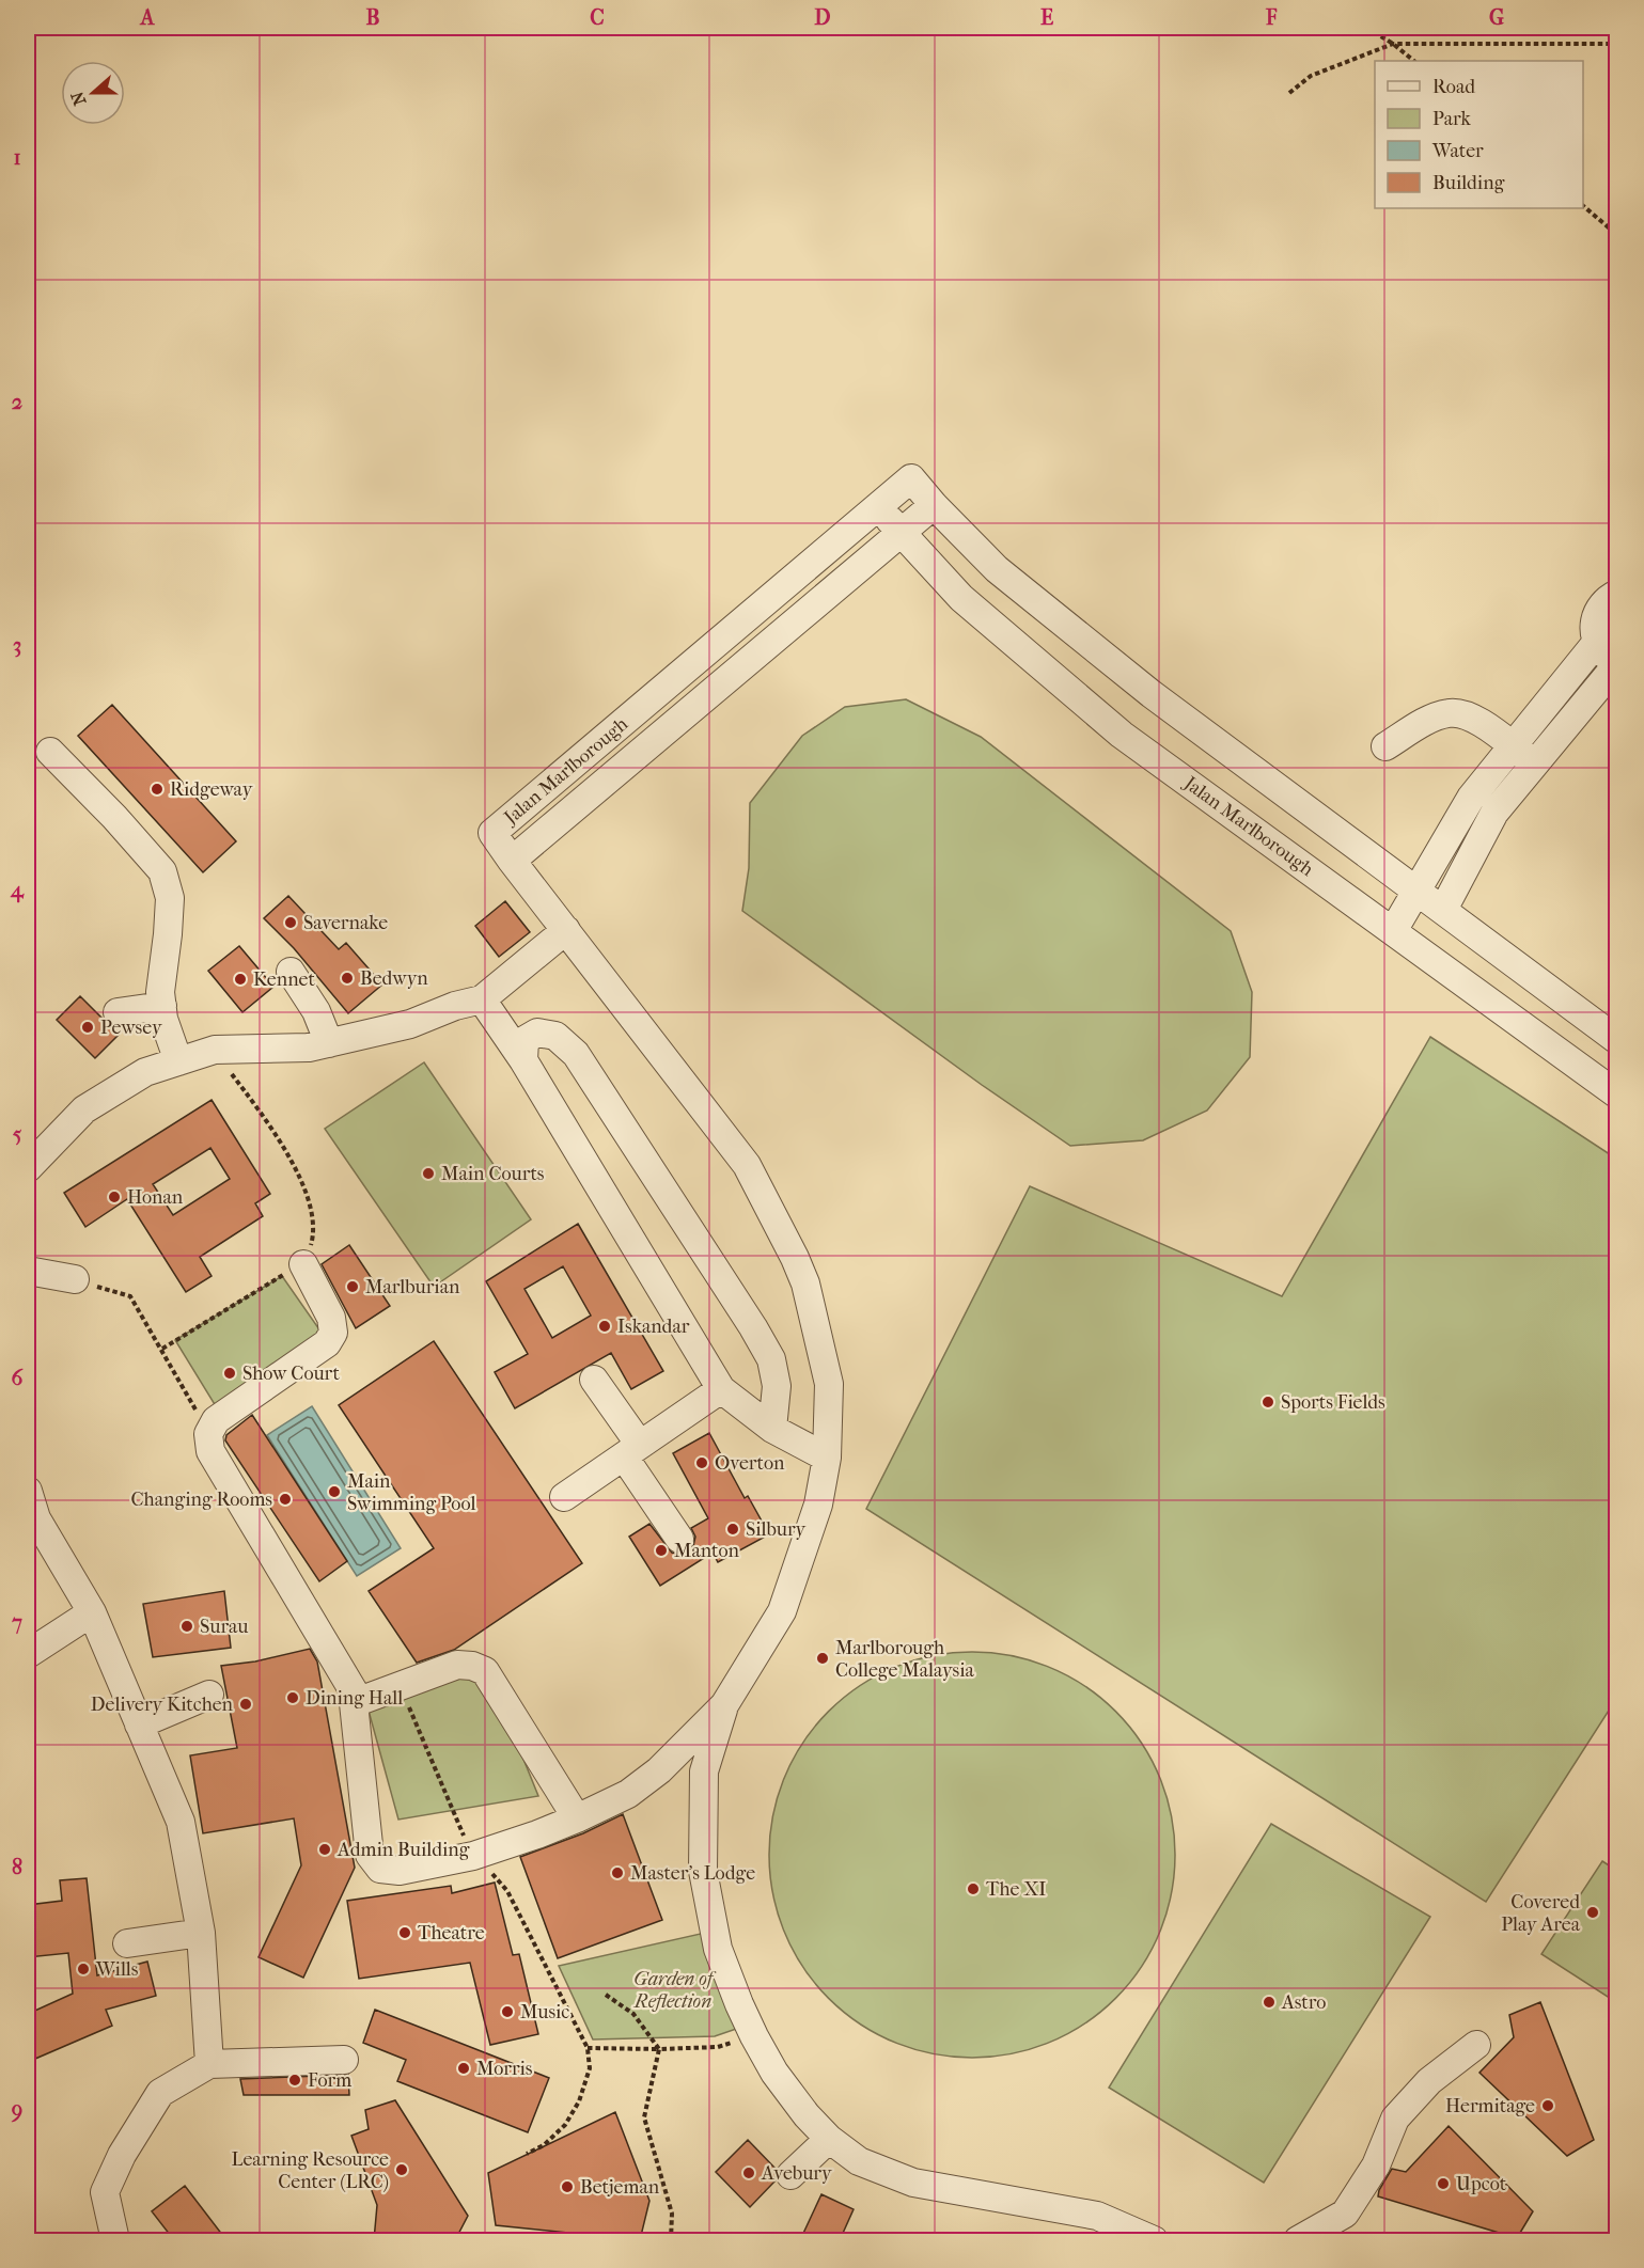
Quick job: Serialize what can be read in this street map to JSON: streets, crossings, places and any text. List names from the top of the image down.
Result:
{
  "streets": {
    "street": ["Jalan Marlborough"]
  },
  "parks": ["Garden of Reflection"],
  "places": [
    "Ridgeway",
    "Savernake",
    "Bedwyn",
    "Kennet",
    "Pewsey",
    "Main Courts",
    "Honan",
    "Marlburian",
    "Iskandar",
    "Show Court",
    "Sports Fields",
    "Overton",
    "Main Swimming Pool",
    "Changing Rooms",
    "Silbury",
    "Manton",
    "Surau",
    "Marlborough College Malaysia",
    "Dining Hall",
    "Delivery Kitchen",
    "Admin Building",
    "Master's Lodge",
    "The XI",
    "Covered Play Area",
    "Theatre",
    "Wills",
    "Astro",
    "Music",
    "Morris",
    "Form",
    "Hermitage",
    "Learning Resource Center (LRC)",
    "Avebury",
    "Upcot",
    "Betjeman"
  ],
  "legend": [
    "Road",
    "Park",
    "Water",
    "Building"
  ],
  "north": "left",
  "grid": {
    "columns": [
      "A",
      "B",
      "C",
      "D",
      "E",
      "F",
      "G"
    ],
    "rows": [
      "1",
      "2",
      "3",
      "4",
      "5",
      "6",
      "7",
      "8",
      "9"
    ]
  }
}
